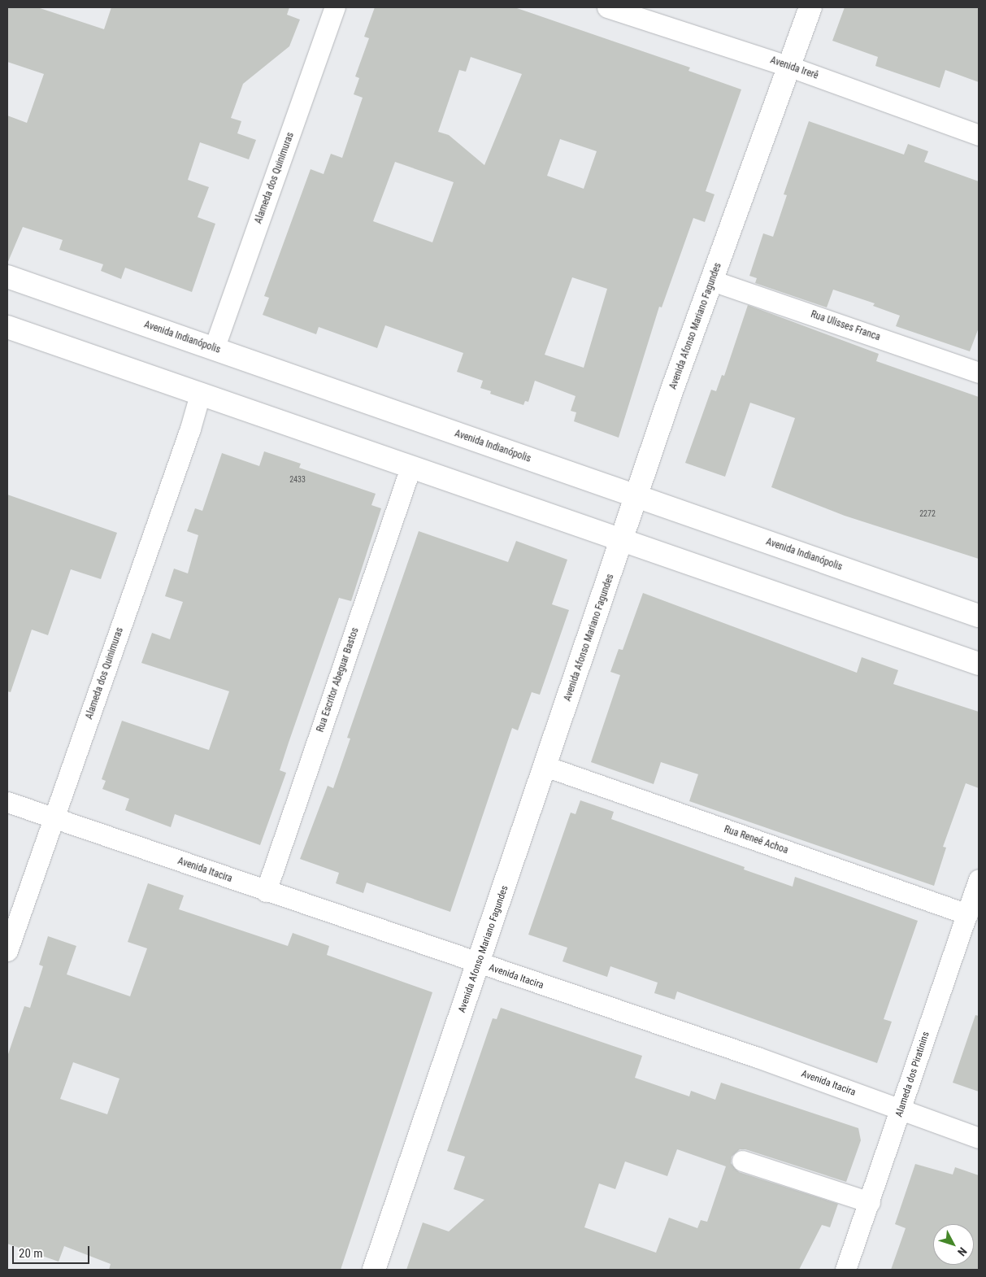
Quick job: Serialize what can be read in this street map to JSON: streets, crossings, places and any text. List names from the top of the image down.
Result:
{
  "streets": {
    "main road": ["Avenida Afonso Mariano Fagundes", "Avenida Indianópolis"],
    "street": [
      "Avenida Irerê",
      "Alameda dos Quinimuras",
      "Rua Ulisses Franca",
      "Rua Escritor Abeguar Bastos",
      "Rua Reneé Achoa",
      "Avenida Itacira",
      "Alameda dos Piratinins"
    ]
  },
  "crossings": [
    ["Avenida Irerê", "Avenida Afonso Mariano Fagundes"],
    ["Alameda dos Quinimuras", "Avenida Indianópolis"],
    ["Alameda dos Quinimuras", "Avenida Itacira"],
    ["Avenida Afonso Mariano Fagundes", "Rua Ulisses Franca"],
    ["Avenida Afonso Mariano Fagundes", "Avenida Indianópolis"],
    ["Avenida Afonso Mariano Fagundes", "Rua Reneé Achoa"],
    ["Avenida Afonso Mariano Fagundes", "Avenida Itacira"],
    ["Rua Escritor Abeguar Bastos", "Avenida Itacira"],
    ["Rua Reneé Achoa", "Alameda dos Piratinins"],
    ["Avenida Itacira", "Alameda dos Piratinins"]
  ],
  "house_numbers": ["2433", "2272"],
  "scale_bar": "20 m",
  "north": "bottom right"
}
